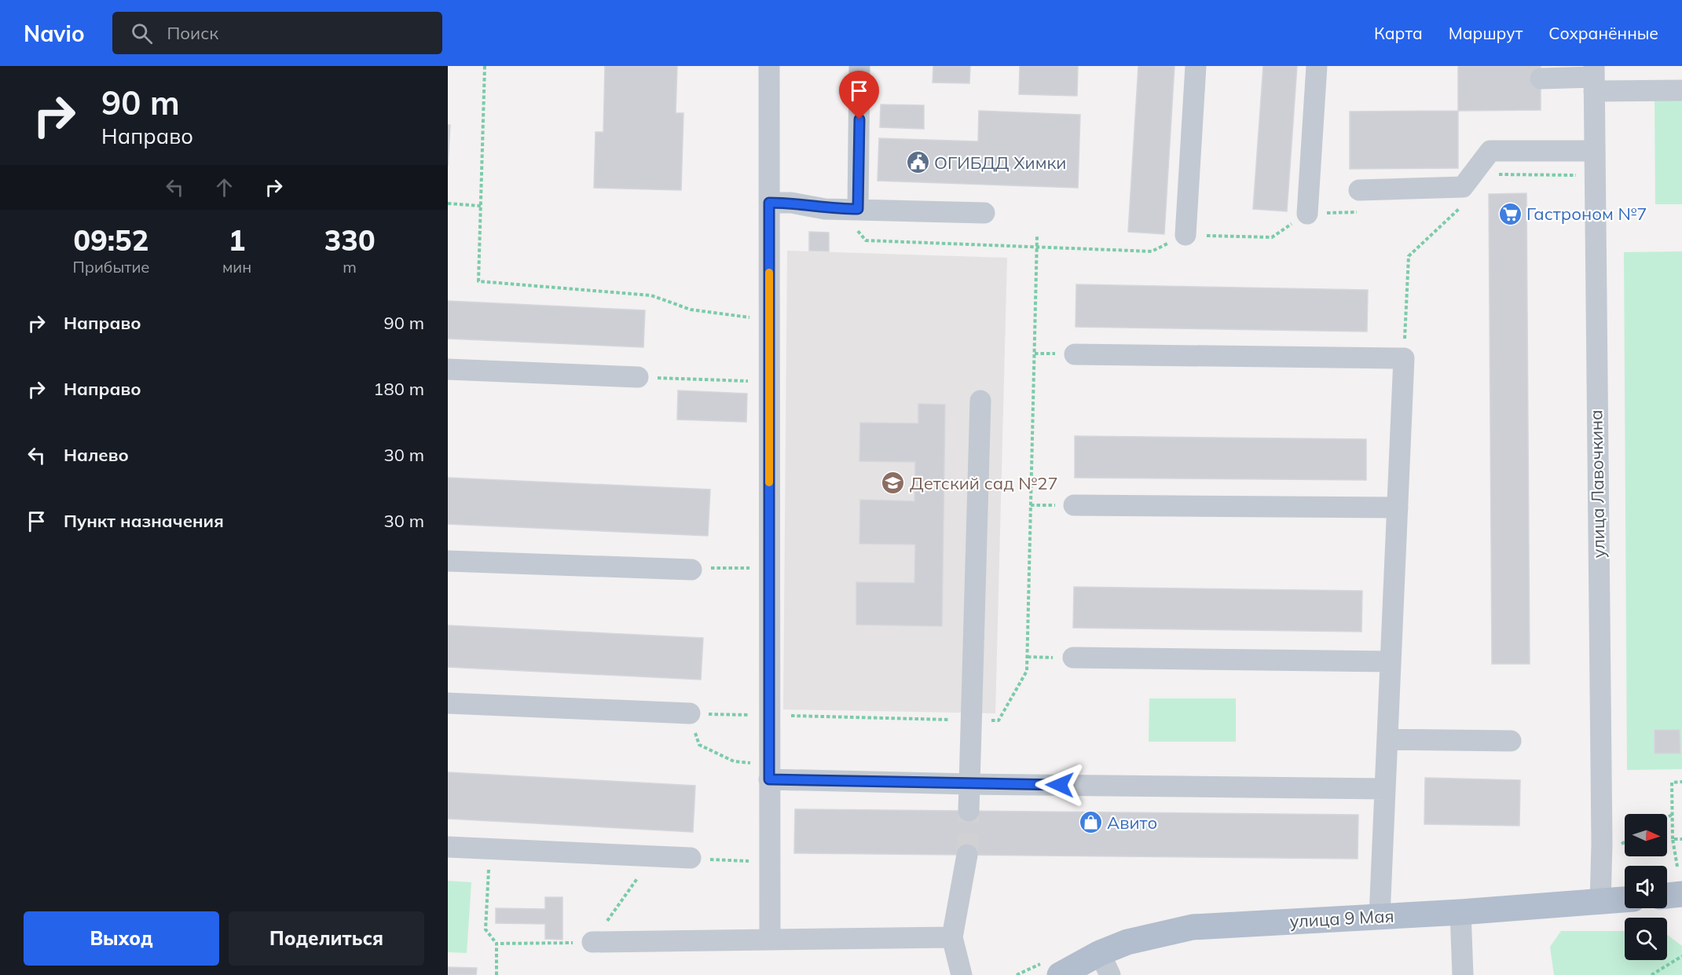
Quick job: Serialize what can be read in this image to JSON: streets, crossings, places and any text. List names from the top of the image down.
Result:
{
  "streets": {
    "main road": ["улица 9 Мая"],
    "street": ["улица Лавочкина"]
  },
  "crossings": [
    ["улица Лавочкина", "улица 9 Мая"]
  ],
  "places": {
    "public building": ["ОГИБДД Химки"],
    "supermarket": ["Гастроном №7"],
    "school or university": ["Детский сад №27"],
    "shop": ["Авито"]
  },
  "north": "right",
  "page": {
    "header": "Navio",
    "search": "Поиск",
    "nav": ["Карта", "Маршрут", "Сохранённые"],
    "turn": ["90 m", "Направо"],
    "eta": [
      "09:52",
      "Прибытие",
      "1",
      "мин",
      "330",
      "m"
    ],
    "list": [
      {
        "name": "Направо",
        "value": "90 m"
      },
      {
        "name": "Направо",
        "value": "180 m"
      },
      {
        "name": "Налево",
        "value": "30 m"
      },
      {
        "name": "Пункт назначения",
        "value": "30 m"
      }
    ],
    "buttons": ["Выход", "Поделиться"]
  }
}
